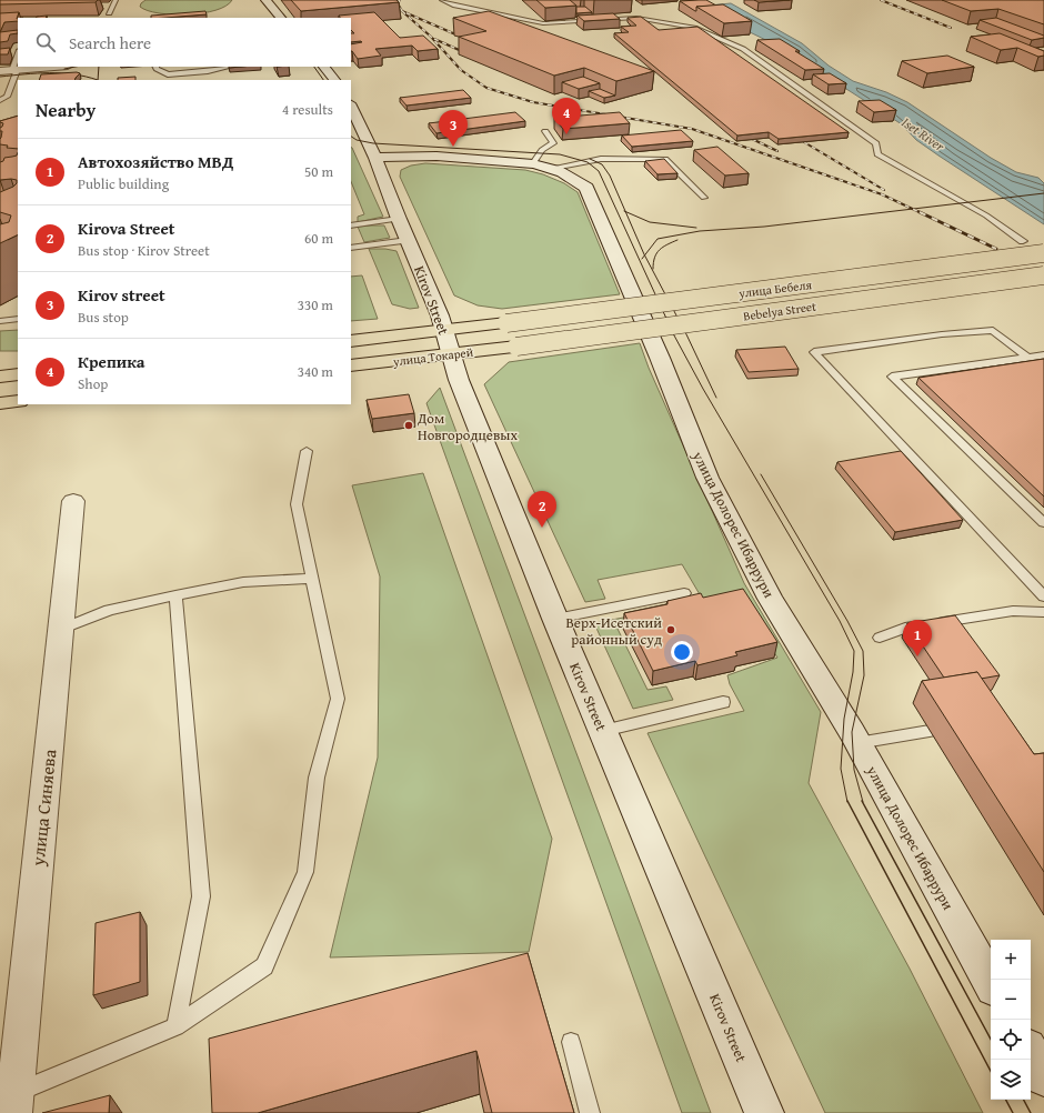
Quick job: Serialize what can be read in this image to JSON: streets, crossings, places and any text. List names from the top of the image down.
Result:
{
  "streets": {
    "main road": [
      "улица Бебеля",
      "Kirov Street",
      "Bebelya Street",
      "улица Токарей",
      "улица Долорес Ибаррури"
    ],
    "street": ["улица Синяева"]
  },
  "crossings": [
    ["улица Бебеля", "улица Токарей"],
    ["Kirov Street", "улица Токарей"],
    ["Kirov Street", "улица Долорес Ибаррури"],
    ["Bebelya Street", "улица Токарей"]
  ],
  "water": ["Iset River"],
  "places": ["Дом Новгородцевых", "Верх-Исетский районный суд"],
  "page": {
    "search": "Search here",
    "heading": ["Nearby", "4 results"],
    "pins": [
      "4",
      "3",
      "2",
      "1"
    ],
    "list": [
      {
        "mark": "1",
        "name": "Автохозяйство МВД",
        "note": "Public building",
        "value": "50 m"
      },
      {
        "mark": "2",
        "name": "Kirova Street",
        "note": "Bus stop · Kirov Street",
        "value": "60 m"
      },
      {
        "mark": "3",
        "name": "Kirov street",
        "note": "Bus stop",
        "value": "330 m"
      },
      {
        "mark": "4",
        "name": "Крепика",
        "note": "Shop",
        "value": "340 m"
      }
    ],
    "map_buttons": ["+", "−"]
  }
}
